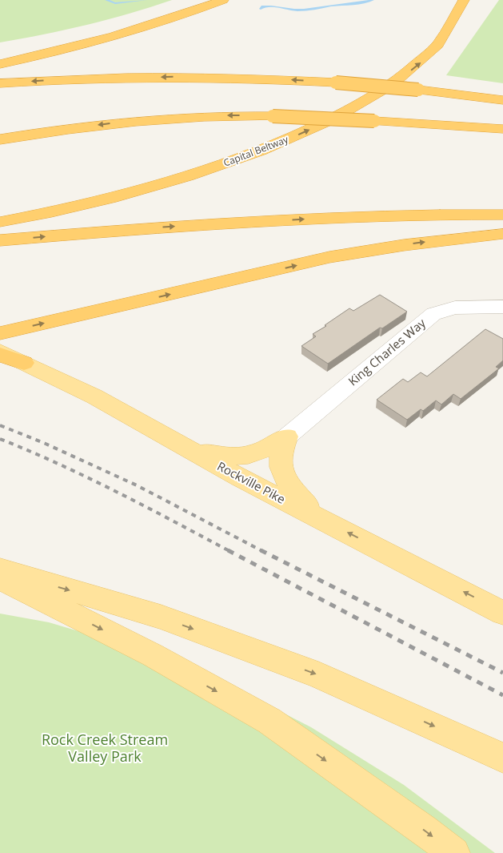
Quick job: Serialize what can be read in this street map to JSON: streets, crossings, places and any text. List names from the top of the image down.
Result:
{
  "streets": {
    "highway": ["Capital Beltway"],
    "main road": ["Rockville Pike"],
    "street": ["King Charles Way"]
  },
  "parks": ["Rock Creek Stream Valley Park"]
}
